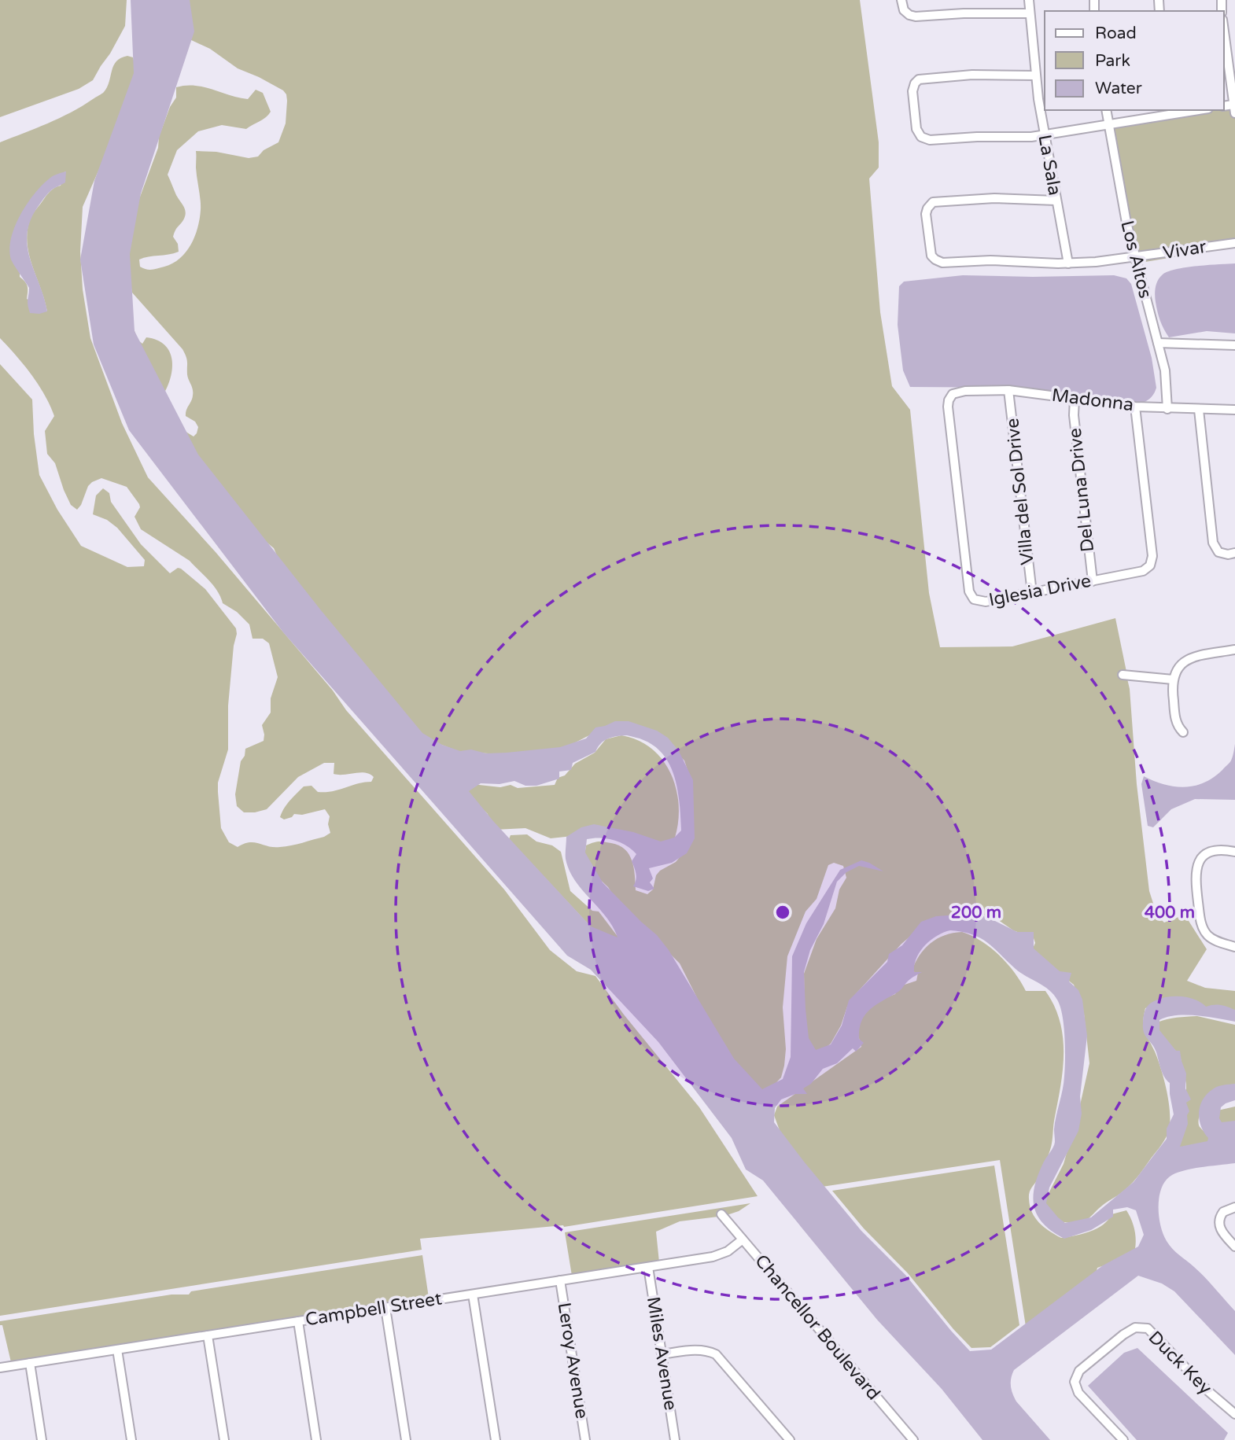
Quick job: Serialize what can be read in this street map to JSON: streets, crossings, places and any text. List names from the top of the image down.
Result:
{
  "streets": {
    "street": [
      "La Sala",
      "Vivar",
      "Los Altos",
      "Madonna",
      "Del Luna Drive",
      "Villa del Sol Drive",
      "Iglesia Drive",
      "Campbell Street",
      "Chancellor Boulevard",
      "Miles Avenue",
      "Leroy Avenue",
      "Duck Key"
    ]
  },
  "crossings": [
    ["Vivar", "Los Altos"],
    ["Los Altos", "Madonna"],
    ["Madonna", "Del Luna Drive"],
    ["Madonna", "Villa del Sol Drive"],
    ["Madonna", "Iglesia Drive"],
    ["Del Luna Drive", "Iglesia Drive"],
    ["Villa del Sol Drive", "Iglesia Drive"],
    ["Campbell Street", "Chancellor Boulevard"],
    ["Campbell Street", "Miles Avenue"],
    ["Campbell Street", "Leroy Avenue"]
  ],
  "legend": ["Road", "Park", "Water"],
  "rings": ["200 m", "400 m"]
}
